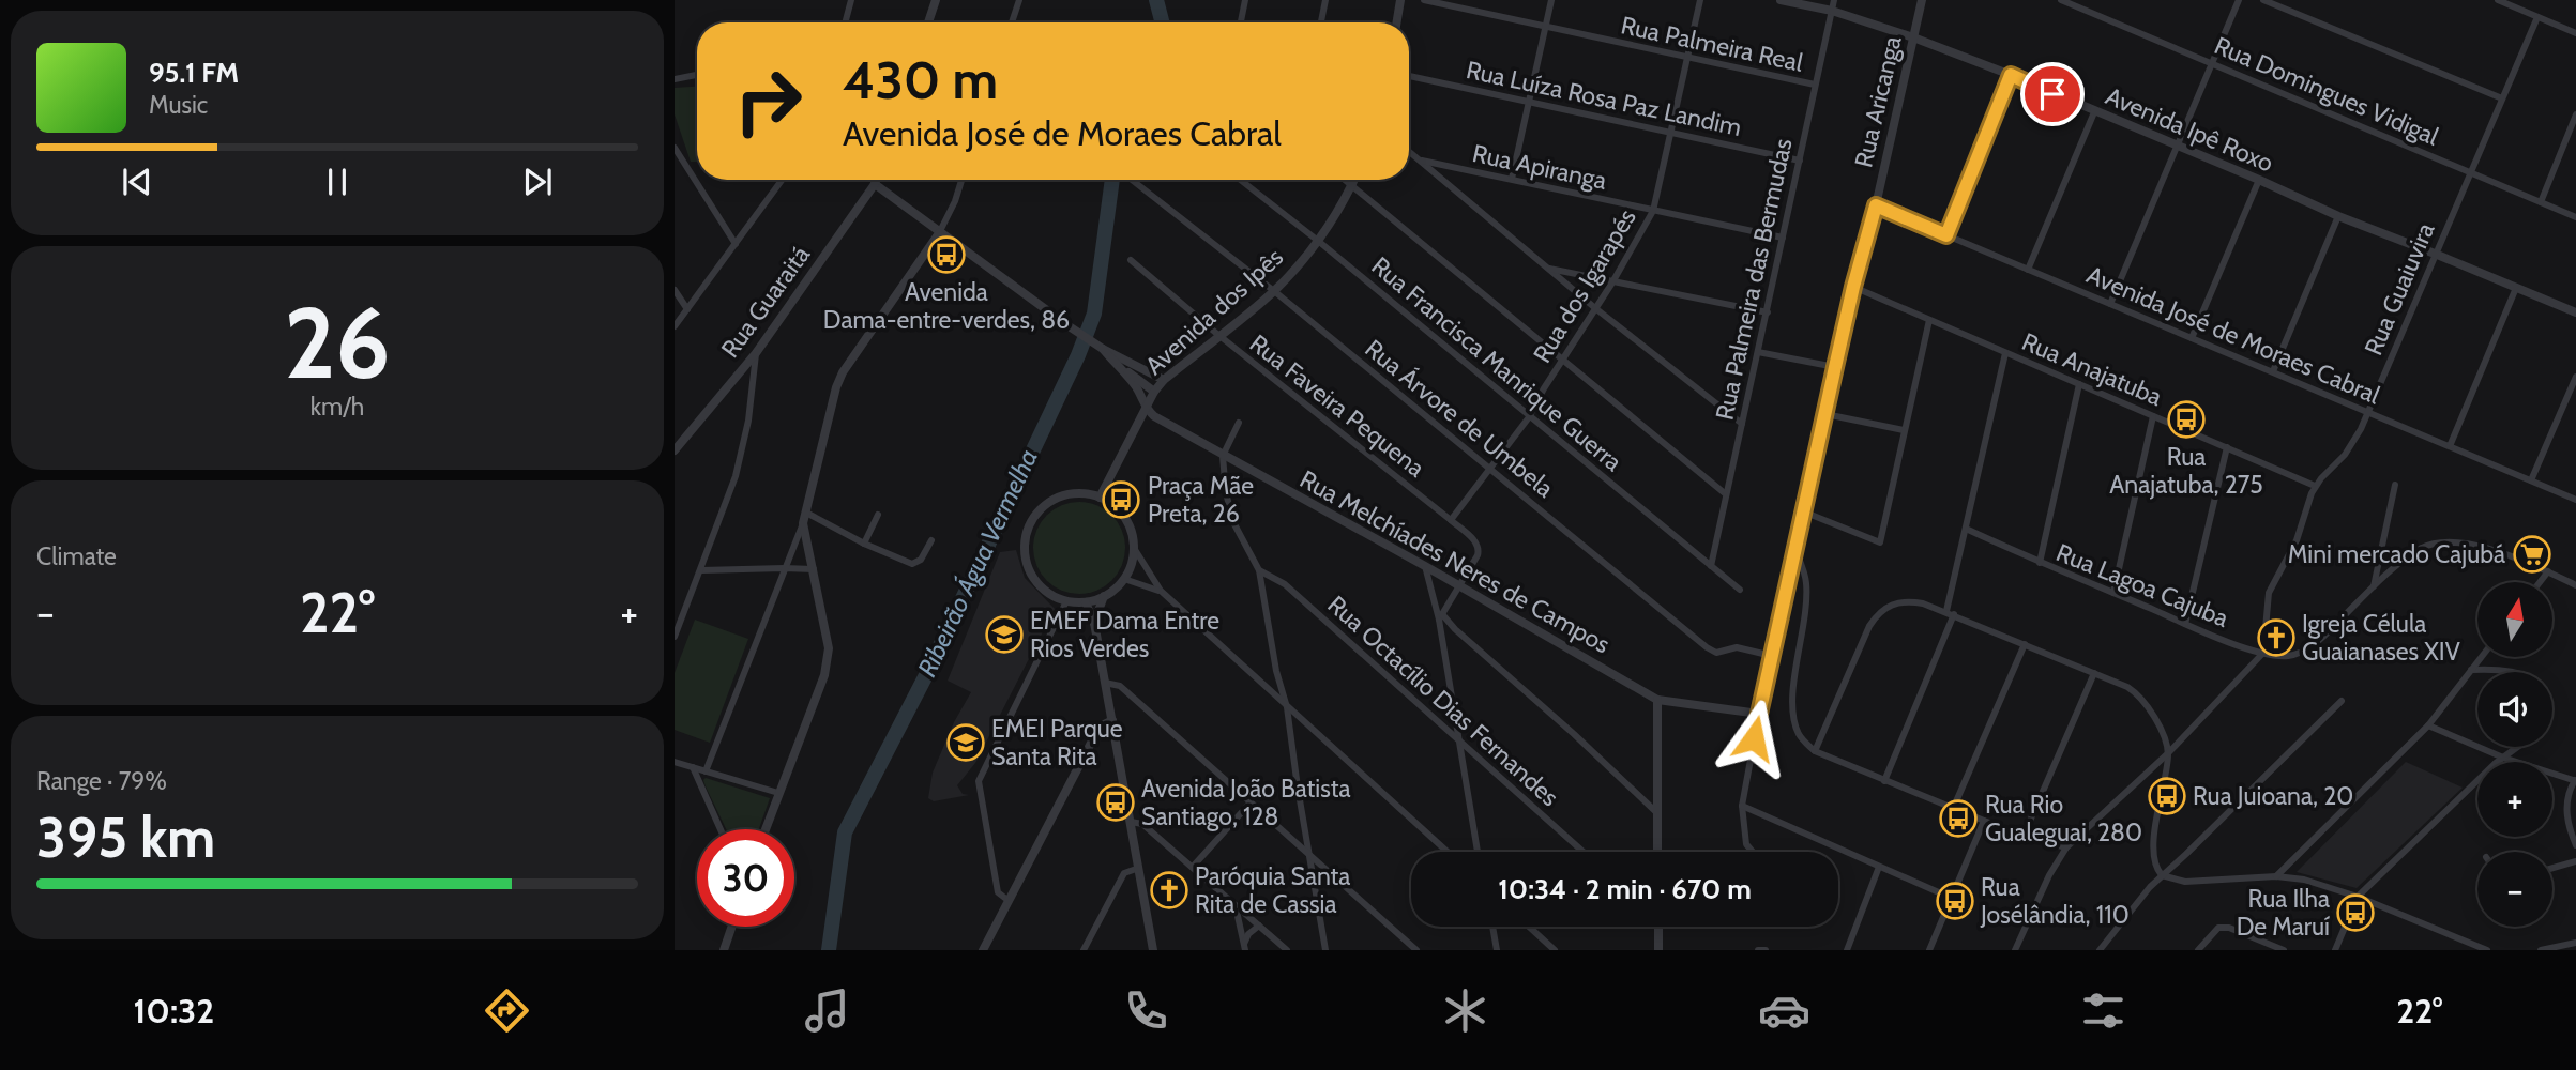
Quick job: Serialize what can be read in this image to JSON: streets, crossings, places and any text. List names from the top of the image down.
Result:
{
  "streets": {
    "street": [
      "Rua Palmeira Real",
      "Rua Domingues Vidigal",
      "Rua Luíza Rosa Paz Landim",
      "Rua Aricanga",
      "Avenida Ipê Roxo",
      "Rua Apiranga",
      "Rua Palmeira das Bermudas",
      "Rua dos Igarapés",
      "Rua Guaiuvira",
      "Rua Guaraitá",
      "Avenida dos Ipês",
      "Avenida José de Moraes Cabral",
      "Rua Francisca Manrique Guerra",
      "Rua Anajatuba",
      "Rua Faveira Pequena",
      "Rua Árvore de Umbela",
      "Rua Melchíades Neres de Campos",
      "Rua Lagoa Cajuba",
      "Rua Octacílio Dias Fernandes"
    ]
  },
  "crossings": [
    ["Rua Palmeira Real", "Rua Palmeira das Bermudas"],
    ["Rua Palmeira Real", "Rua dos Igarapés"],
    ["Rua Domingues Vidigal", "Rua Guaiuvira"],
    ["Rua Luíza Rosa Paz Landim", "Rua Palmeira das Bermudas"],
    ["Rua Luíza Rosa Paz Landim", "Rua dos Igarapés"],
    ["Rua Aricanga", "Avenida Ipê Roxo"],
    ["Rua Aricanga", "Avenida José de Moraes Cabral"],
    ["Rua Aricanga", "Rua Anajatuba"],
    ["Rua Aricanga", "Rua Árvore de Umbela"],
    ["Rua Aricanga", "Rua Melchíades Neres de Campos"],
    ["Avenida Ipê Roxo", "Rua Palmeira das Bermudas"],
    ["Avenida Ipê Roxo", "Rua Guaiuvira"],
    ["Rua Apiranga", "Rua Palmeira das Bermudas"],
    ["Rua Apiranga", "Rua dos Igarapés"],
    ["Rua Palmeira das Bermudas", "Rua Francisca Manrique Guerra"],
    ["Rua dos Igarapés", "Rua Francisca Manrique Guerra"],
    ["Rua dos Igarapés", "Rua Faveira Pequena"],
    ["Rua dos Igarapés", "Rua Árvore de Umbela"],
    ["Rua Guaiuvira", "Avenida José de Moraes Cabral"],
    ["Rua Guaiuvira", "Rua Anajatuba"],
    ["Rua Guaiuvira", "Rua Lagoa Cajuba"],
    ["Avenida dos Ipês", "Rua Francisca Manrique Guerra"],
    ["Avenida dos Ipês", "Rua Faveira Pequena"],
    ["Avenida dos Ipês", "Rua Árvore de Umbela"],
    ["Avenida dos Ipês", "Rua Melchíades Neres de Campos"],
    ["Rua Faveira Pequena", "Rua Melchíades Neres de Campos"]
  ],
  "water": ["Ribeirão Água Vermelha"],
  "places": {
    "bus stop": [
      "Avenida Dama-entre-verdes, 86",
      "Rua Anajatuba, 275",
      "Praça Mãe Preta, 26",
      "Rua Juioana, 20",
      "Avenida João Batista Santiago, 128",
      "Rua Rio Gualeguai, 280",
      "Rua Josélândia, 110",
      "Rua Ilha De Maruí"
    ],
    "supermarket": ["Mini mercado Cajubá"],
    "school or university": ["EMEF Dama Entre Rios Verdes", "EMEI Parque Santa Rita"],
    "church": ["Igreja Célula Guaianases XIV", "Paróquia Santa Rita de Cassia"]
  },
  "north": "top",
  "page": {
    "turn": ["430 m", "Avenida José de Moraes Cabral"],
    "song": ["95.1 FM", "Music"],
    "tile": [
      ["26", "km/h"],
      "Climate",
      ["Range · 79%", "395 km"]
    ],
    "heat": ["−", "22°", "+"],
    "map_buttons": ["+", "−"],
    "limit": "30",
    "trip": "10:34 · 2 min · 670 m",
    "tabs": ["10:32", "22°"]
  }
}
